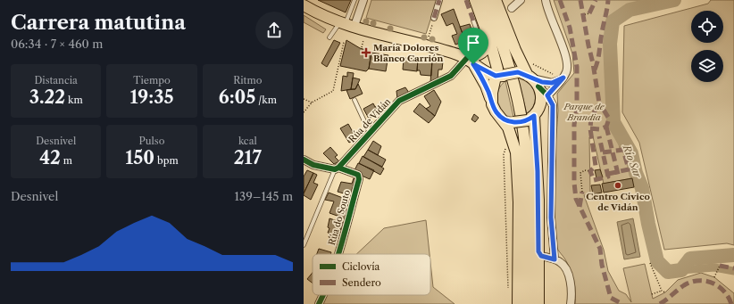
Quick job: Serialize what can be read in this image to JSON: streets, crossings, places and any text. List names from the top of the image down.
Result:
{
  "streets": {
    "street": ["Rúa de Vidán", "Rúa do Souto"]
  },
  "crossings": [
    ["Rúa de Vidán", "Rúa do Souto"]
  ],
  "water": ["Río Sar"],
  "parks": ["Parque de Brandia"],
  "places": {
    "health": ["María Dolores Blanco Carrión"],
    "other": ["Centro Cívico de Vidán"]
  },
  "legend": ["Ciclovía", "Sendero"],
  "page": {
    "heading": ["Carrera matutina", "06:34 · 7 × 460 m"],
    "stats": [
      ["Distancia", "3.22 km"],
      ["Tiempo", "19:35"],
      ["Ritmo", "6:05 /km"],
      ["Desnivel", "42 m"],
      ["Pulso", "150 bpm"],
      ["kcal", "217"]
    ],
    "chart": ["Desnivel", "139–145 m"]
  }
}
